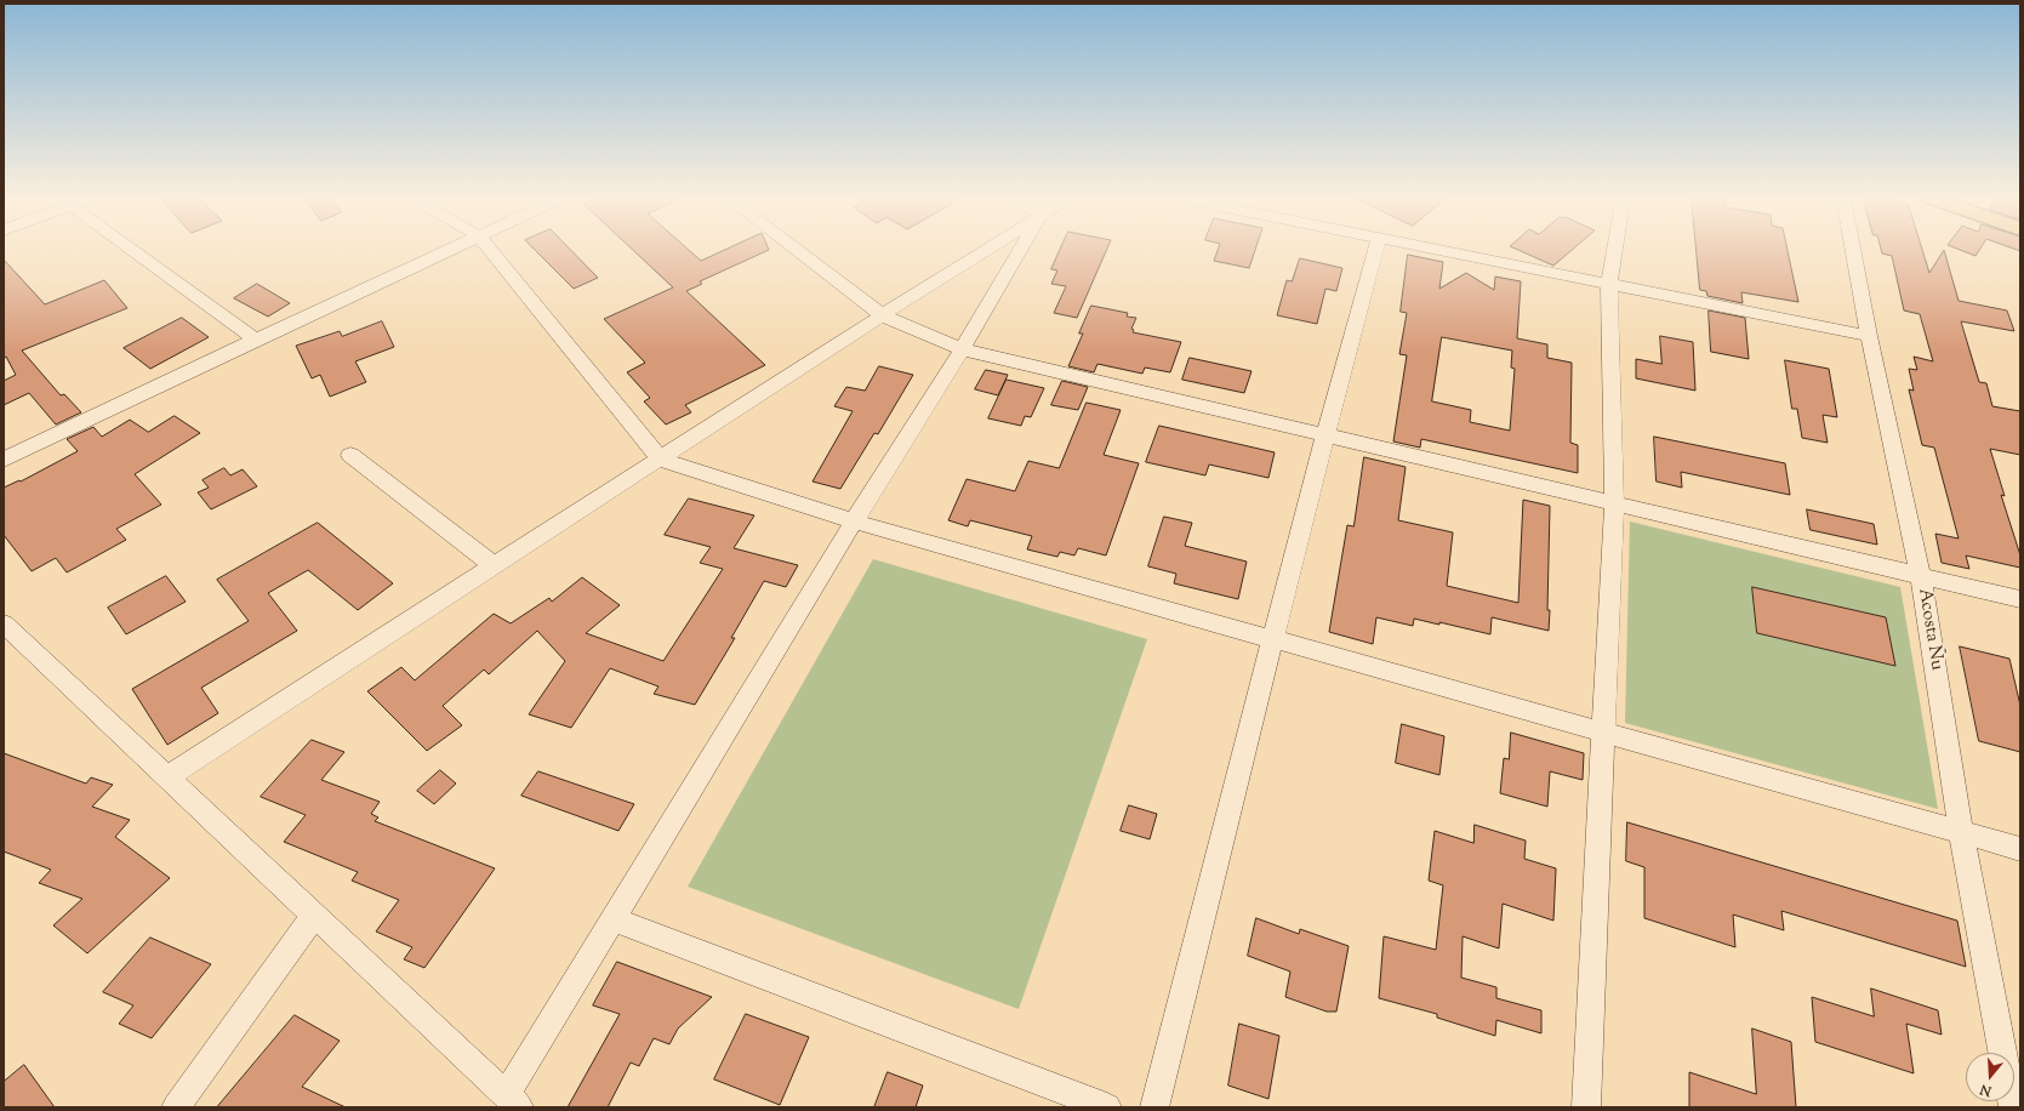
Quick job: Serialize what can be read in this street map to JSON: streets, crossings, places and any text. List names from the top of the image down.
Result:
{
  "streets": {
    "street": ["Acosta Ñu"]
  },
  "north": "bottom"
}
